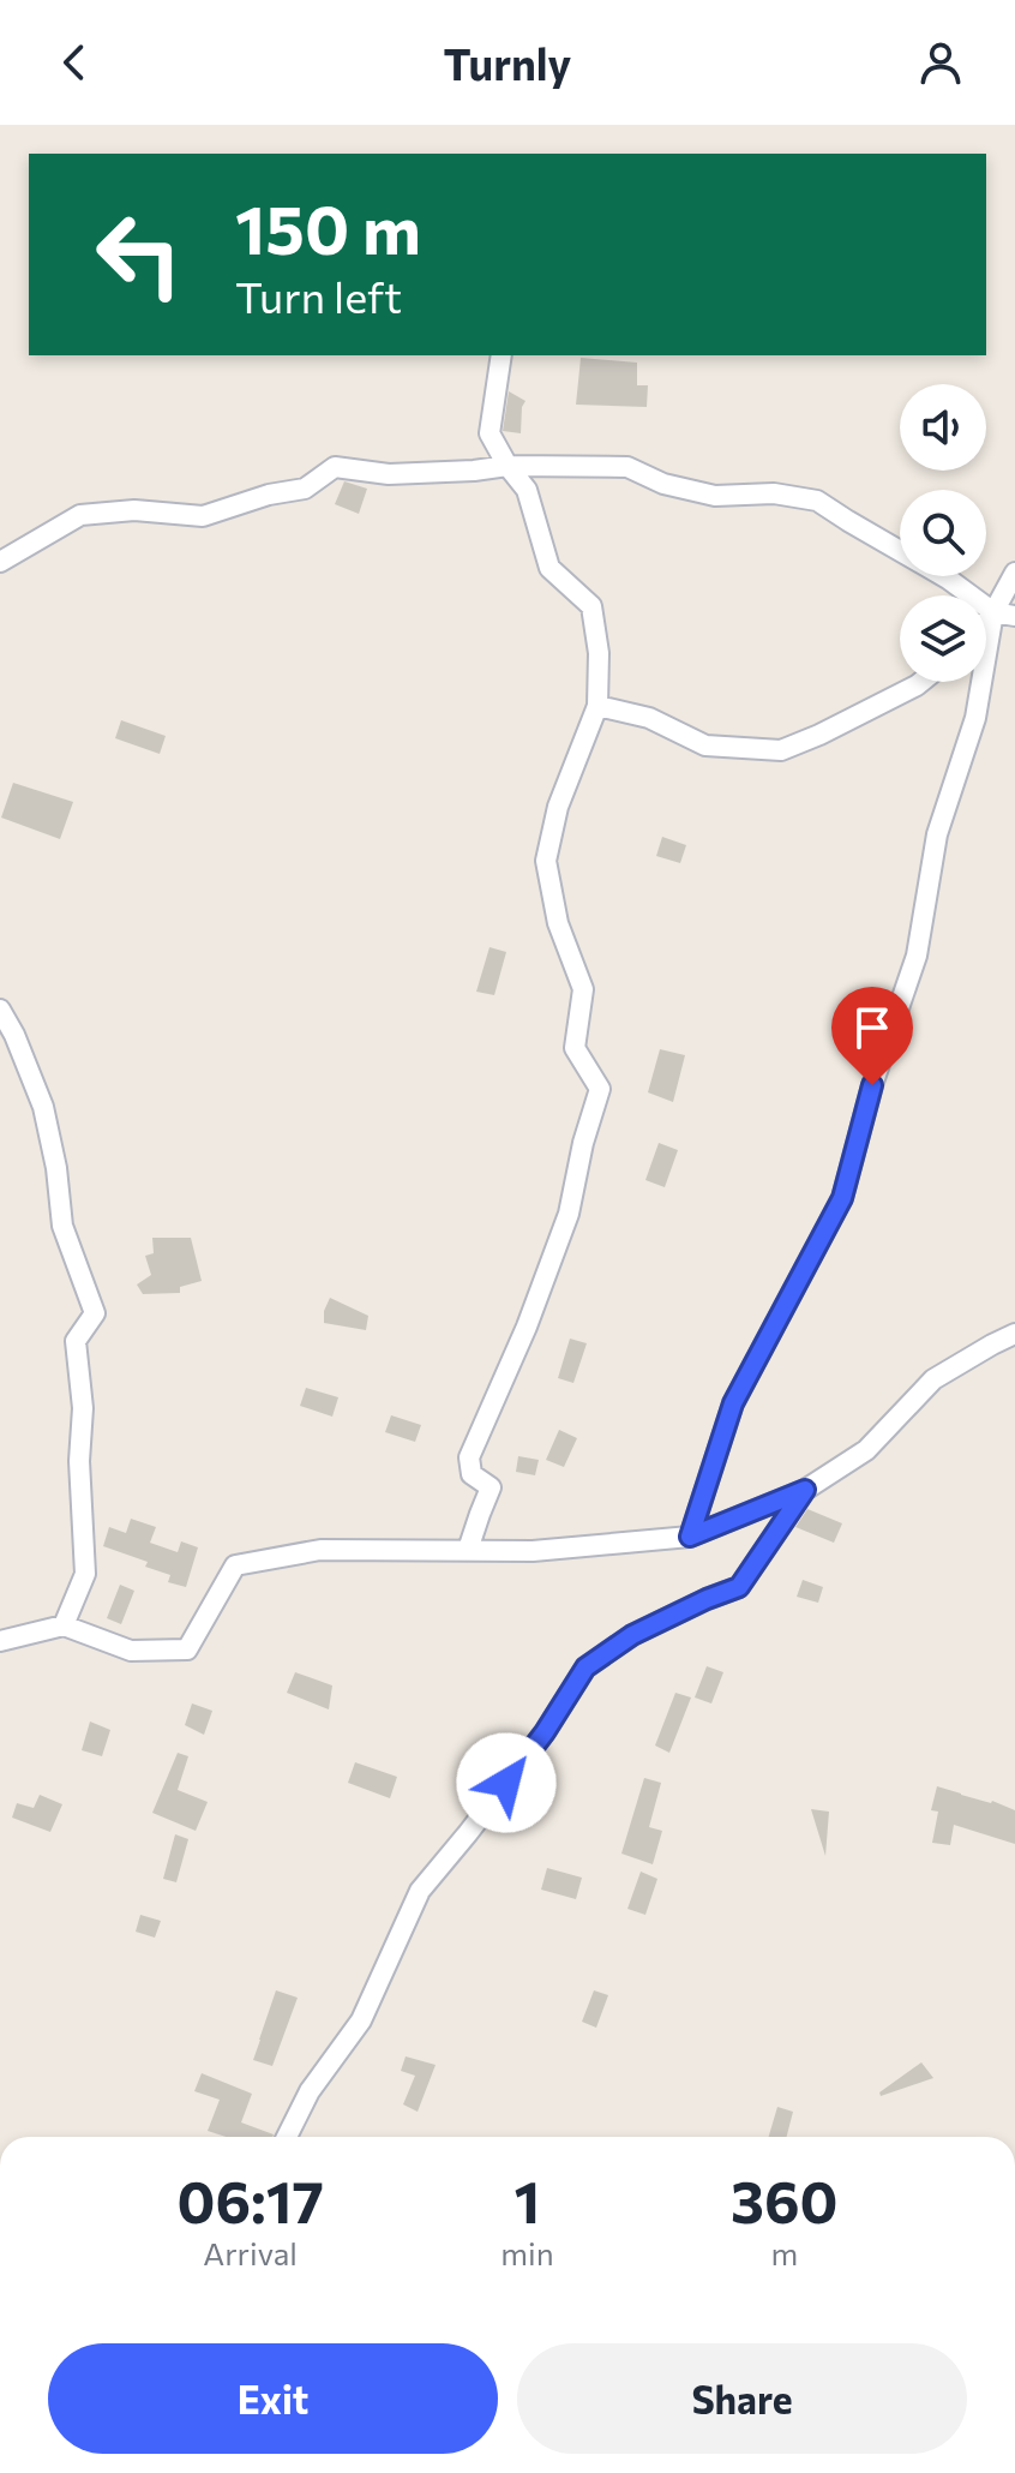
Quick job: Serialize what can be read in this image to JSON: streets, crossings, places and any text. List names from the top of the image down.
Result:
{
  "page": {
    "header": "Turnly",
    "turn": ["150 m", "Turn left"],
    "eta": [
      "06:17",
      "Arrival",
      "1",
      "min",
      "360",
      "m"
    ],
    "buttons": ["Exit", "Share"]
  }
}
